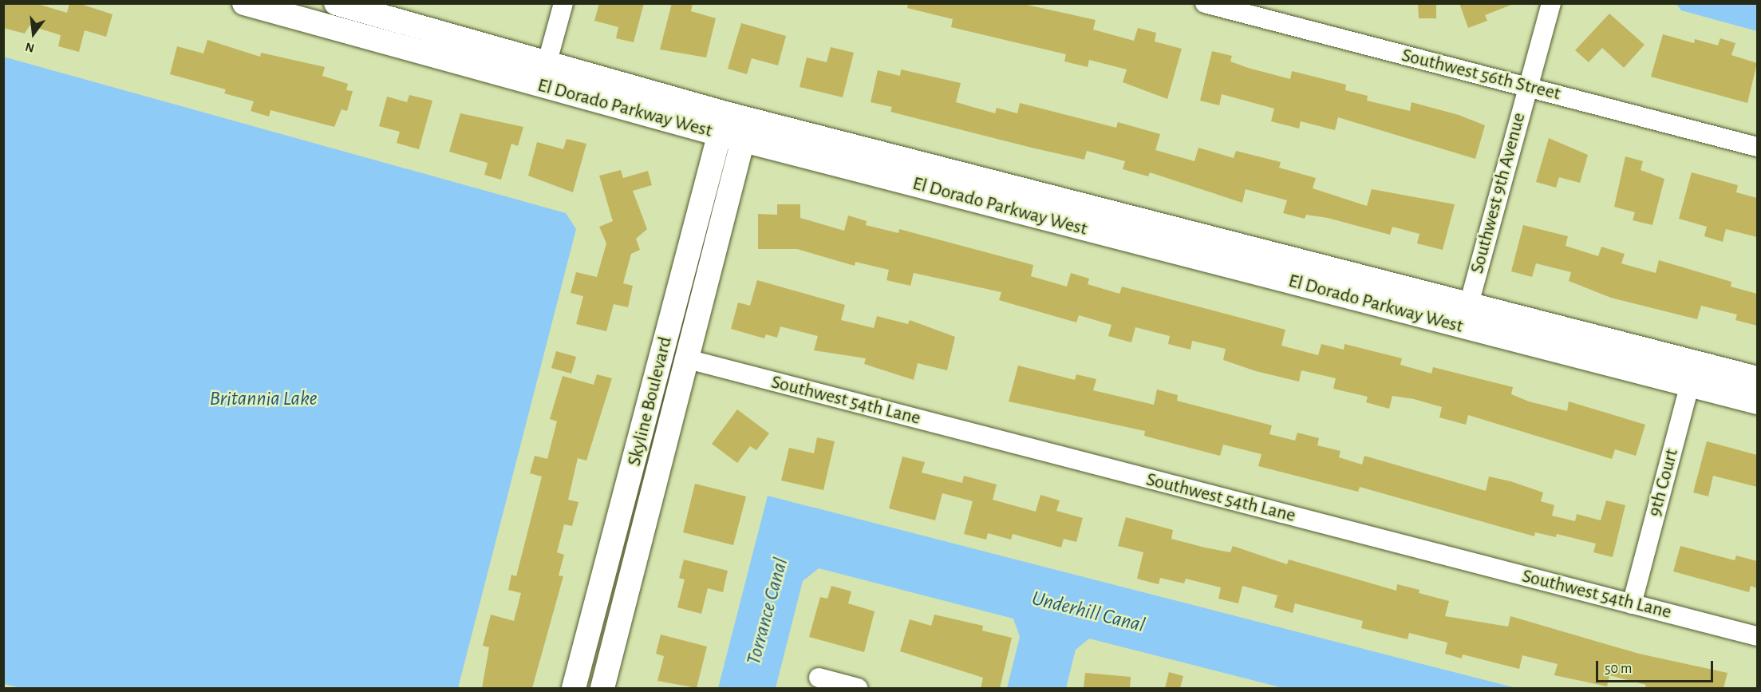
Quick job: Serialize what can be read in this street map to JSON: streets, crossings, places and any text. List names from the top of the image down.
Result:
{
  "streets": {
    "street": [
      "Southwest 56th Street",
      "El Dorado Parkway West",
      "Southwest 9th Avenue",
      "Southwest 54th Lane",
      "Skyline Boulevard",
      "9th Court"
    ]
  },
  "crossings": [
    ["Southwest 56th Street", "Southwest 9th Avenue"],
    ["El Dorado Parkway West", "Southwest 9th Avenue"],
    ["El Dorado Parkway West", "Skyline Boulevard"],
    ["El Dorado Parkway West", "9th Court"],
    ["Southwest 54th Lane", "Skyline Boulevard"],
    ["Southwest 54th Lane", "9th Court"]
  ],
  "water": ["Britannia Lake", "Torrance Canal", "Underhill Canal"],
  "scale_bar": "50 m",
  "north": "bottom"
}
